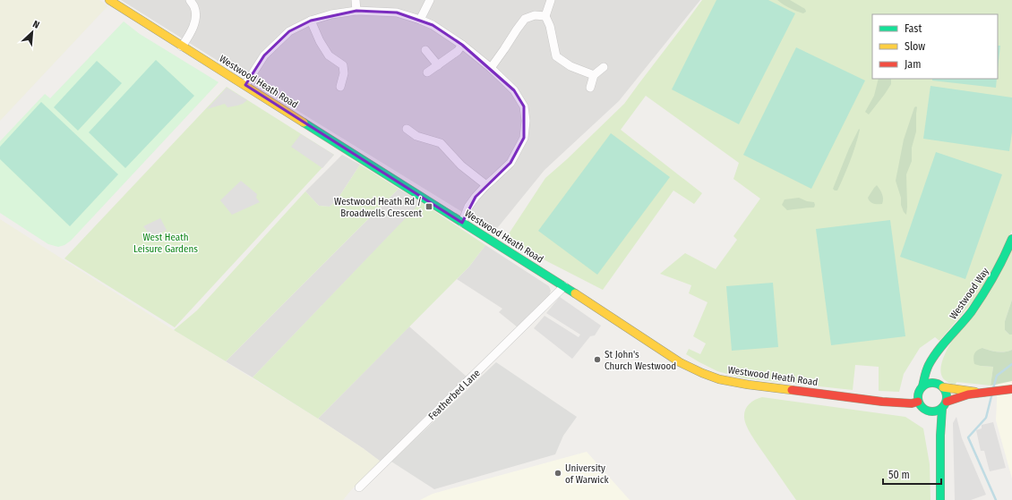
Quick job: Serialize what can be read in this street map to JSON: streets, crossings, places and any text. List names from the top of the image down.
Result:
{
  "streets": {
    "street": ["Westwood Heath Road", "Westwood Way", "Featherbed Lane"]
  },
  "crossings": [
    ["Westwood Heath Road", "Westwood Way"],
    ["Westwood Heath Road", "Featherbed Lane"]
  ],
  "parks": ["West Heath Leisure Gardens"],
  "places": {
    "transit": ["Westwood Heath Rd / Broadwells Crescent"],
    "other": ["St John's Church Westwood", "University of Warwick"]
  },
  "legend": ["Fast", "Slow", "Jam"],
  "scale_bar": "50 m",
  "north": "top right"
}
